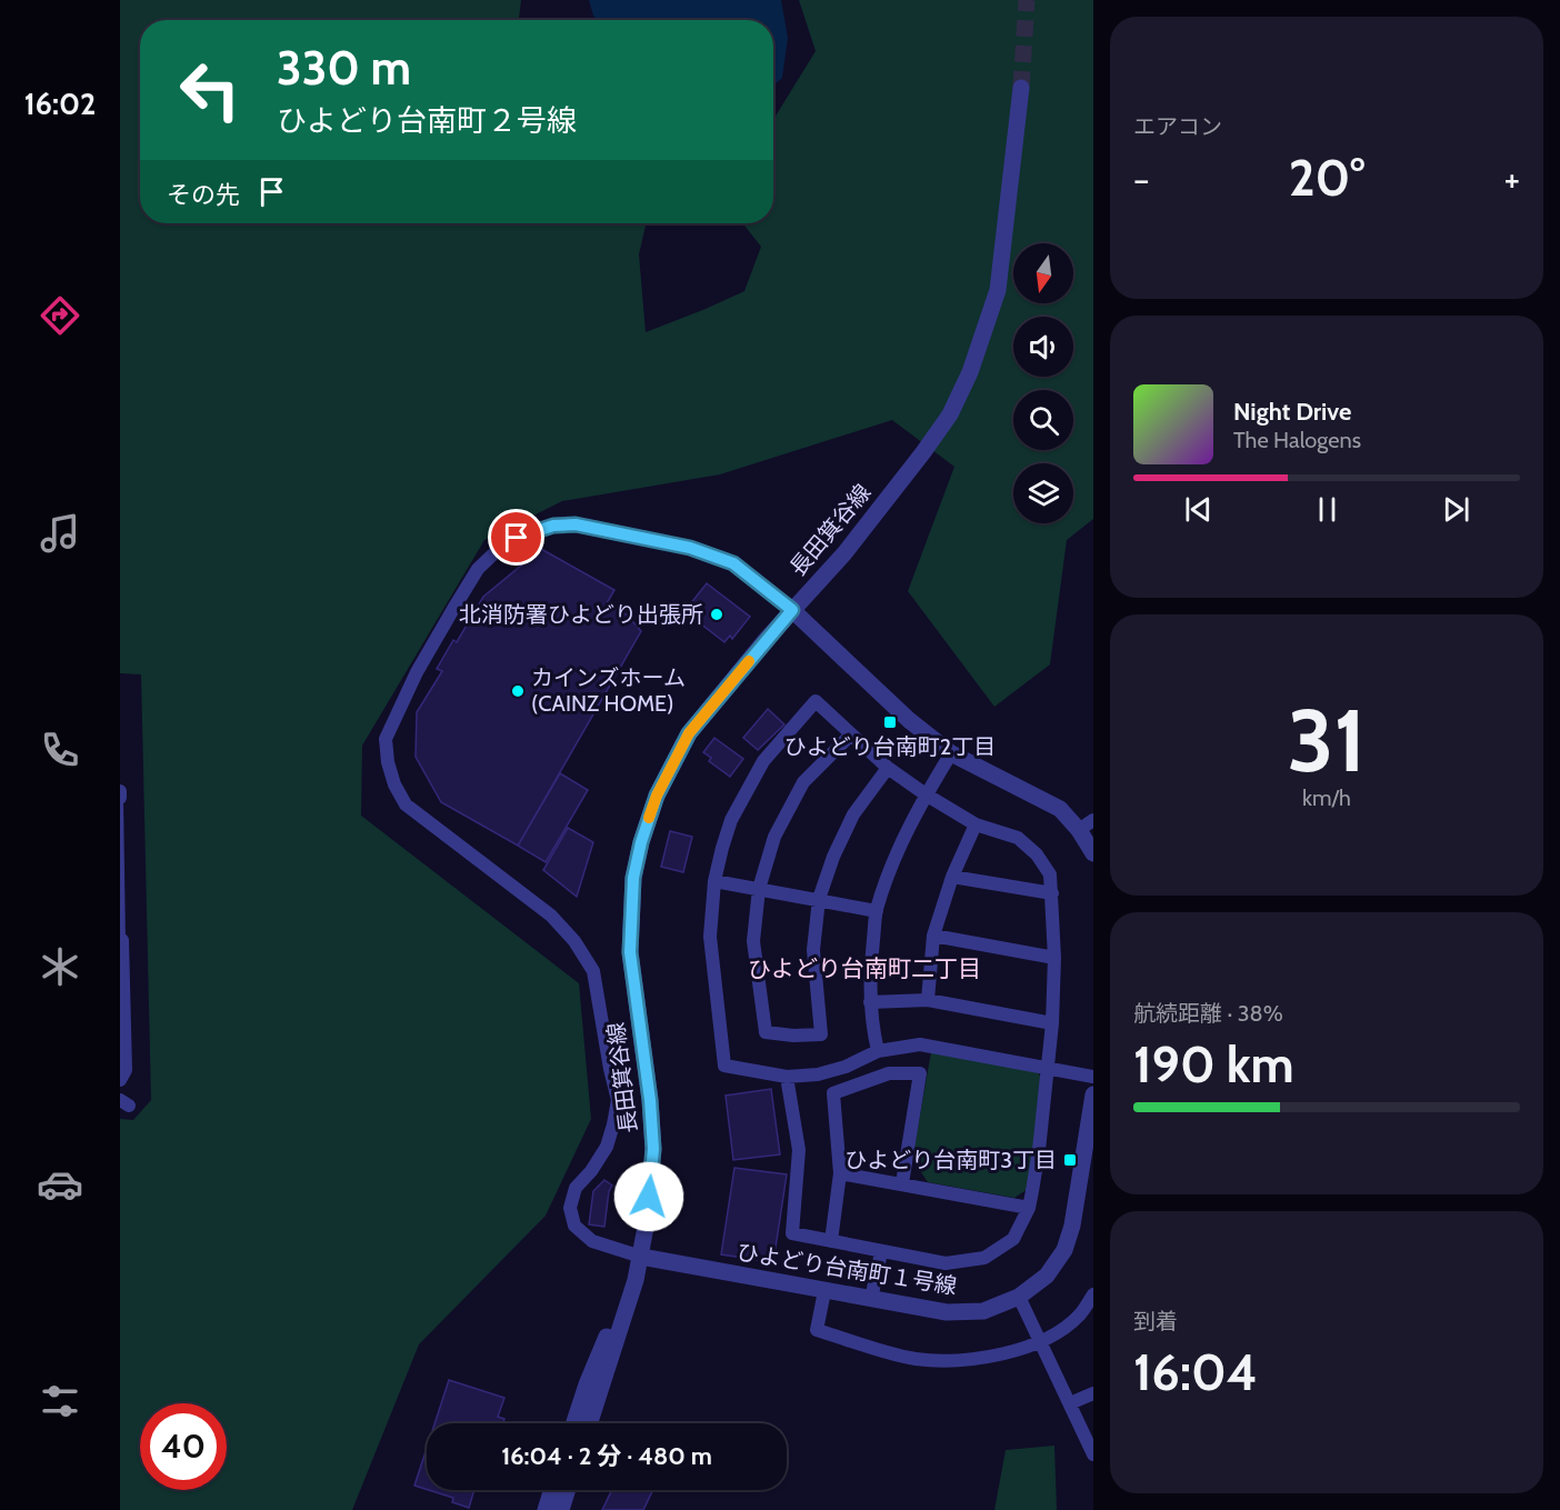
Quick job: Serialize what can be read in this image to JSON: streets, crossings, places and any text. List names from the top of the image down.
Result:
{
  "streets": {
    "street": ["長田箕谷線", "ひよどり台南町１号線"]
  },
  "crossings": [
    ["長田箕谷線", "ひよどり台南町１号線"]
  ],
  "districts": ["ひよどり台南町二丁目"],
  "places": {
    "other": ["北消防署ひよどり出張所", "カインズホーム (CAINZ HOME)"],
    "transit": ["ひよどり台南町2丁目", "ひよどり台南町3丁目"]
  },
  "north": "bottom",
  "page": {
    "tabs": "16:02",
    "tile": [
      "エアコン",
      ["31", "km/h"],
      ["航続距離 · 38%", "190 km"],
      ["到着", "16:04"]
    ],
    "turn": ["330 m", "ひよどり台南町２号線"],
    "heat": ["−", "20°", "+"],
    "then": "その先",
    "song": ["Night Drive", "The Halogens"],
    "limit": "40",
    "trip": "16:04 · 2 分 · 480 m"
  }
}
